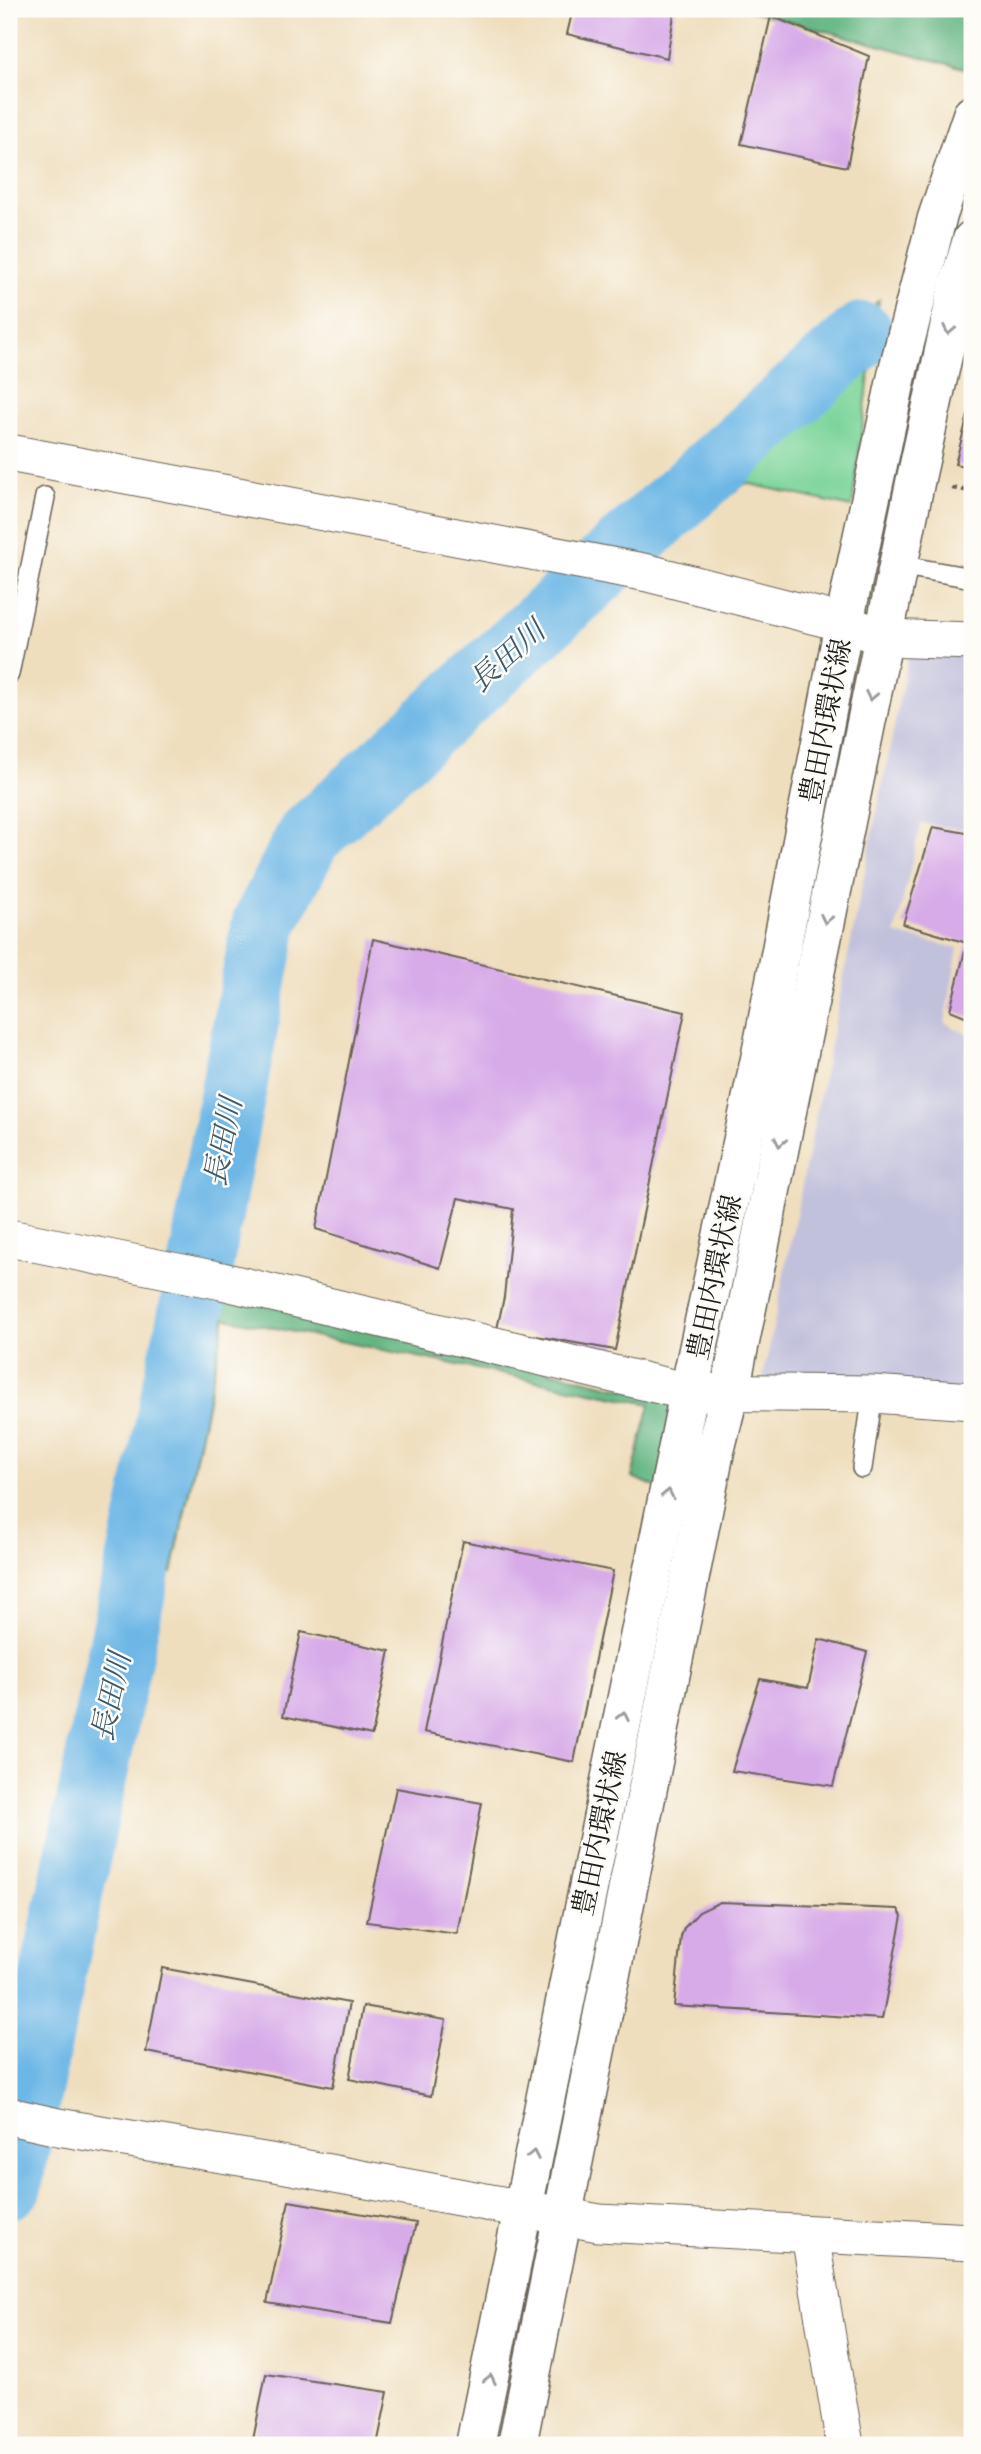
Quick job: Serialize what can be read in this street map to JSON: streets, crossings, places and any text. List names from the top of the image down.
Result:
{
  "streets": {
    "street": ["豊田内環状線"]
  },
  "water": ["長田川"]
}
